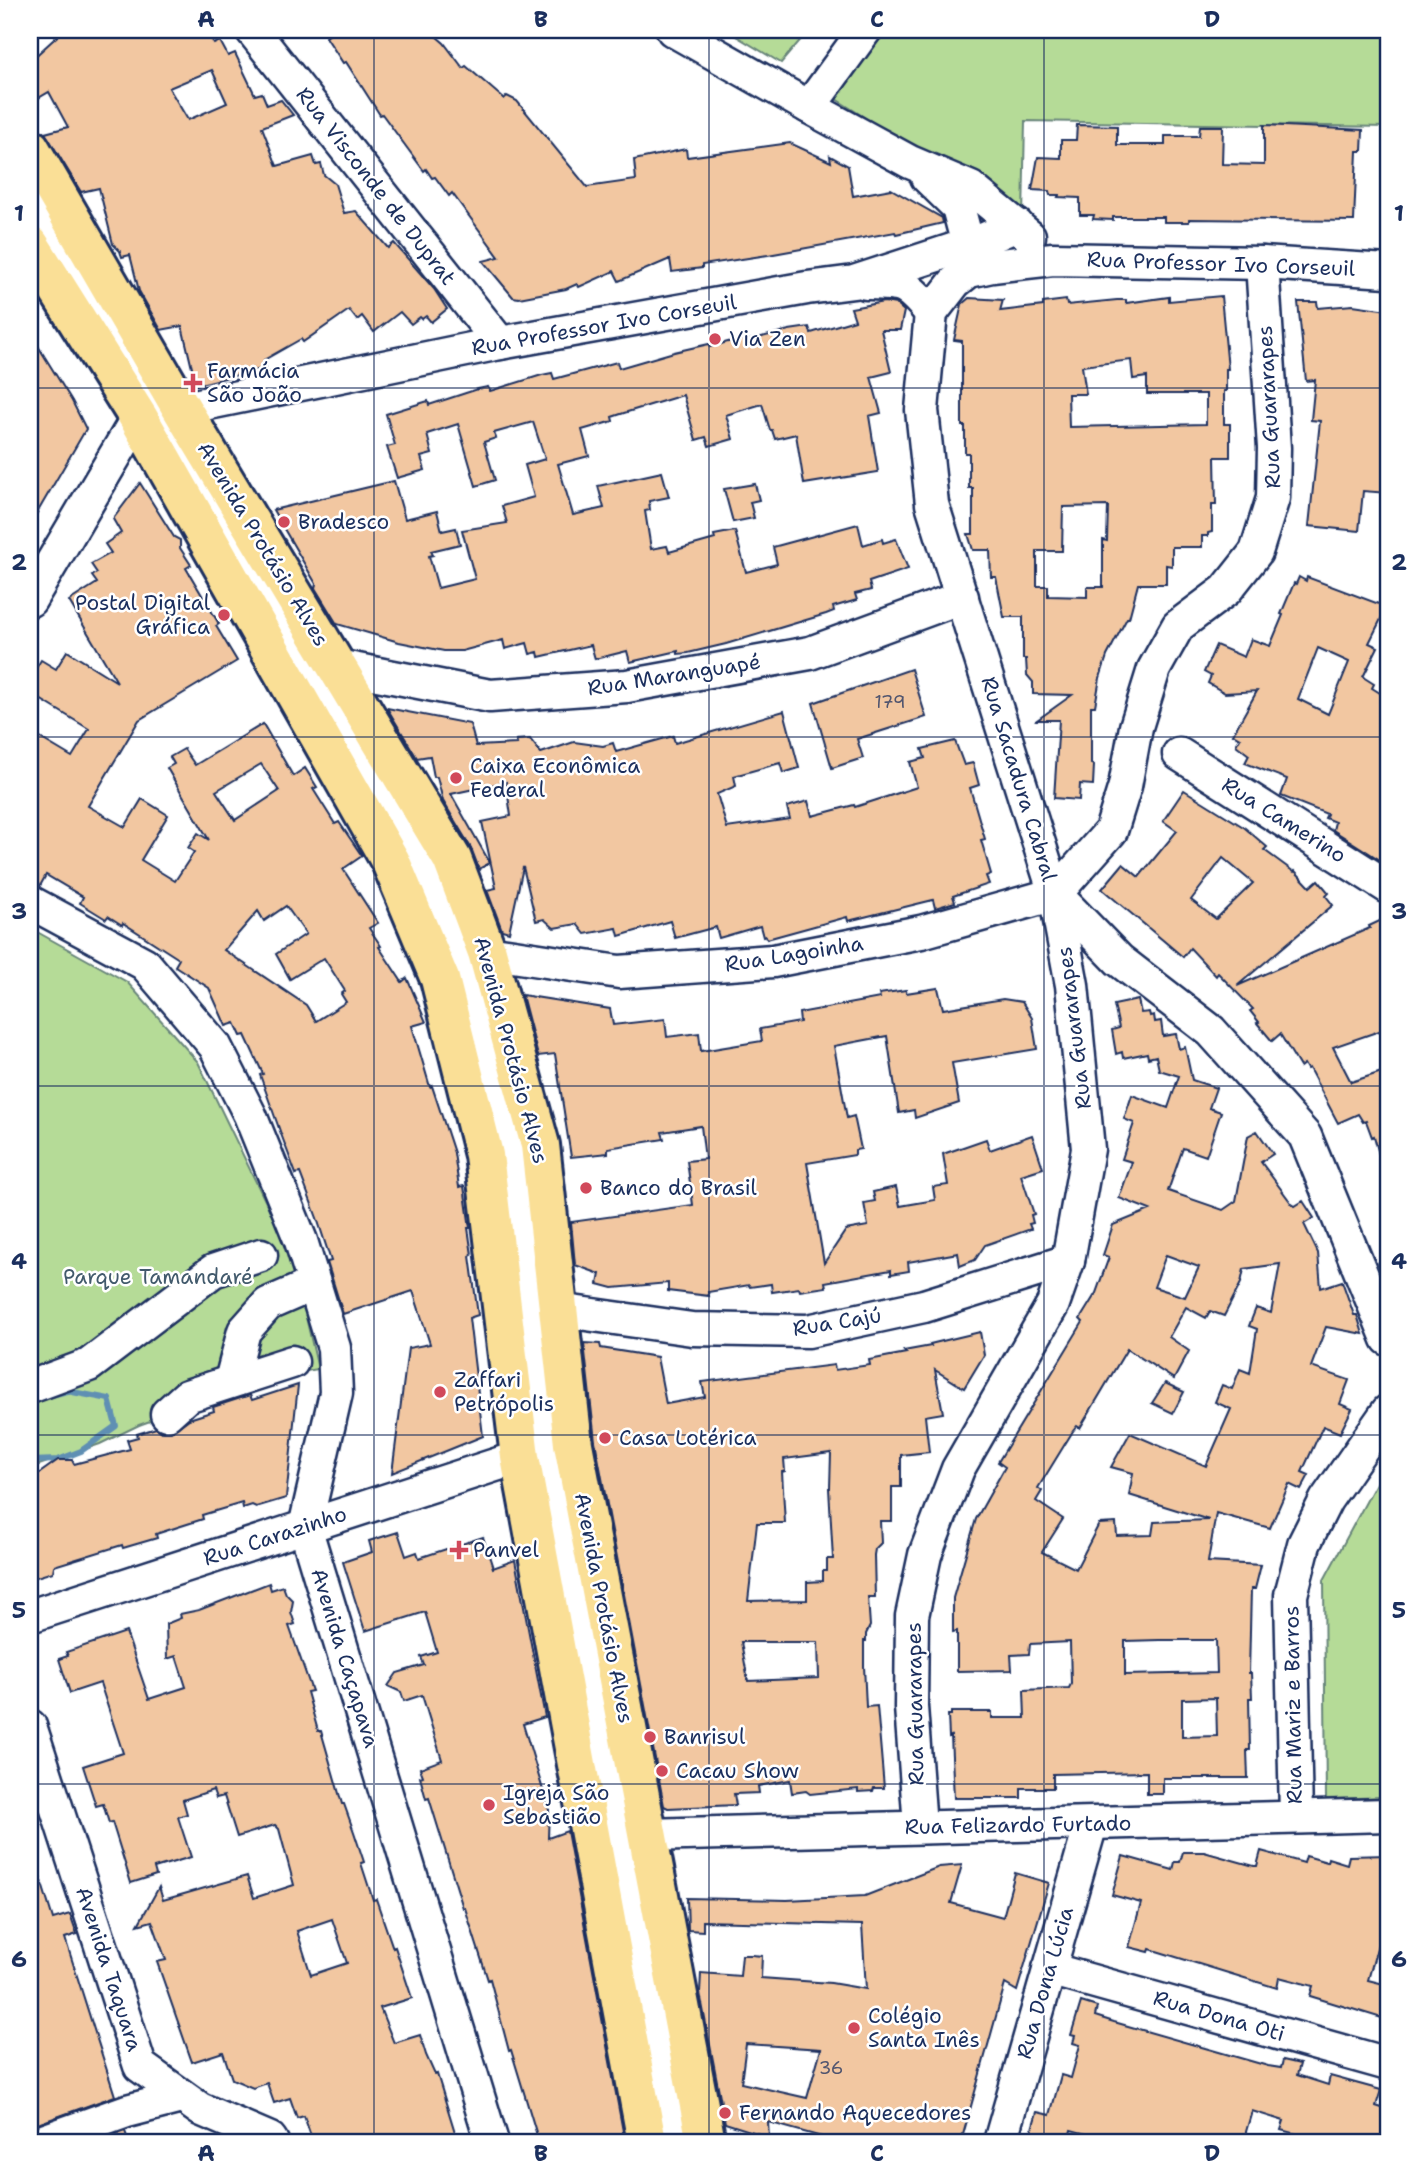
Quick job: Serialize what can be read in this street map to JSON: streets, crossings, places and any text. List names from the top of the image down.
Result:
{
  "streets": {
    "main road": ["Avenida Protásio Alves"],
    "street": [
      "Rua Visconde de Duprat",
      "Rua Professor Ivo Corseuil",
      "Rua Guararapes",
      "Rua Maranguapé",
      "Rua Sacadura Cabral",
      "Rua Camerino",
      "Rua Lagoinha",
      "Rua Cajú",
      "Rua Carazinho",
      "Avenida Caçapava",
      "Rua Mariz e Barros",
      "Rua Felizardo Furtado",
      "Avenida Taquara",
      "Rua Dona Lúcia",
      "Rua Dona Oti"
    ]
  },
  "crossings": [
    ["Rua Visconde de Duprat", "Rua Professor Ivo Corseuil"],
    ["Rua Professor Ivo Corseuil", "Rua Guararapes"],
    ["Rua Professor Ivo Corseuil", "Avenida Protásio Alves"],
    ["Rua Guararapes", "Rua Sacadura Cabral"],
    ["Rua Guararapes", "Rua Lagoinha"],
    ["Rua Guararapes", "Rua Cajú"],
    ["Rua Guararapes", "Rua Felizardo Furtado"],
    ["Avenida Protásio Alves", "Rua Maranguapé"],
    ["Avenida Protásio Alves", "Rua Lagoinha"],
    ["Avenida Protásio Alves", "Rua Cajú"],
    ["Avenida Protásio Alves", "Rua Carazinho"],
    ["Avenida Protásio Alves", "Rua Felizardo Furtado"],
    ["Rua Maranguapé", "Rua Sacadura Cabral"],
    ["Rua Sacadura Cabral", "Rua Lagoinha"],
    ["Rua Carazinho", "Avenida Caçapava"],
    ["Rua Mariz e Barros", "Rua Felizardo Furtado"],
    ["Rua Felizardo Furtado", "Rua Dona Lúcia"],
    ["Rua Dona Lúcia", "Rua Dona Oti"]
  ],
  "parks": ["Parque Tamandaré"],
  "places": {
    "other": [
      "Via Zen",
      "Bradesco",
      "Postal Digital Gráfica",
      "Caixa Econômica Federal",
      "Banco do Brasil",
      "Zaffari Petrópolis",
      "Casa Lotérica",
      "Banrisul",
      "Cacau Show",
      "Igreja São Sebastião",
      "Colégio Santa Inês",
      "Fernando Aquecedores"
    ],
    "health": ["Farmácia São João", "Panvel"]
  },
  "house_numbers": ["179", "36"],
  "grid": {
    "columns": [
      "A",
      "B",
      "C",
      "D"
    ],
    "rows": [
      "1",
      "2",
      "3",
      "4",
      "5",
      "6"
    ]
  }
}
